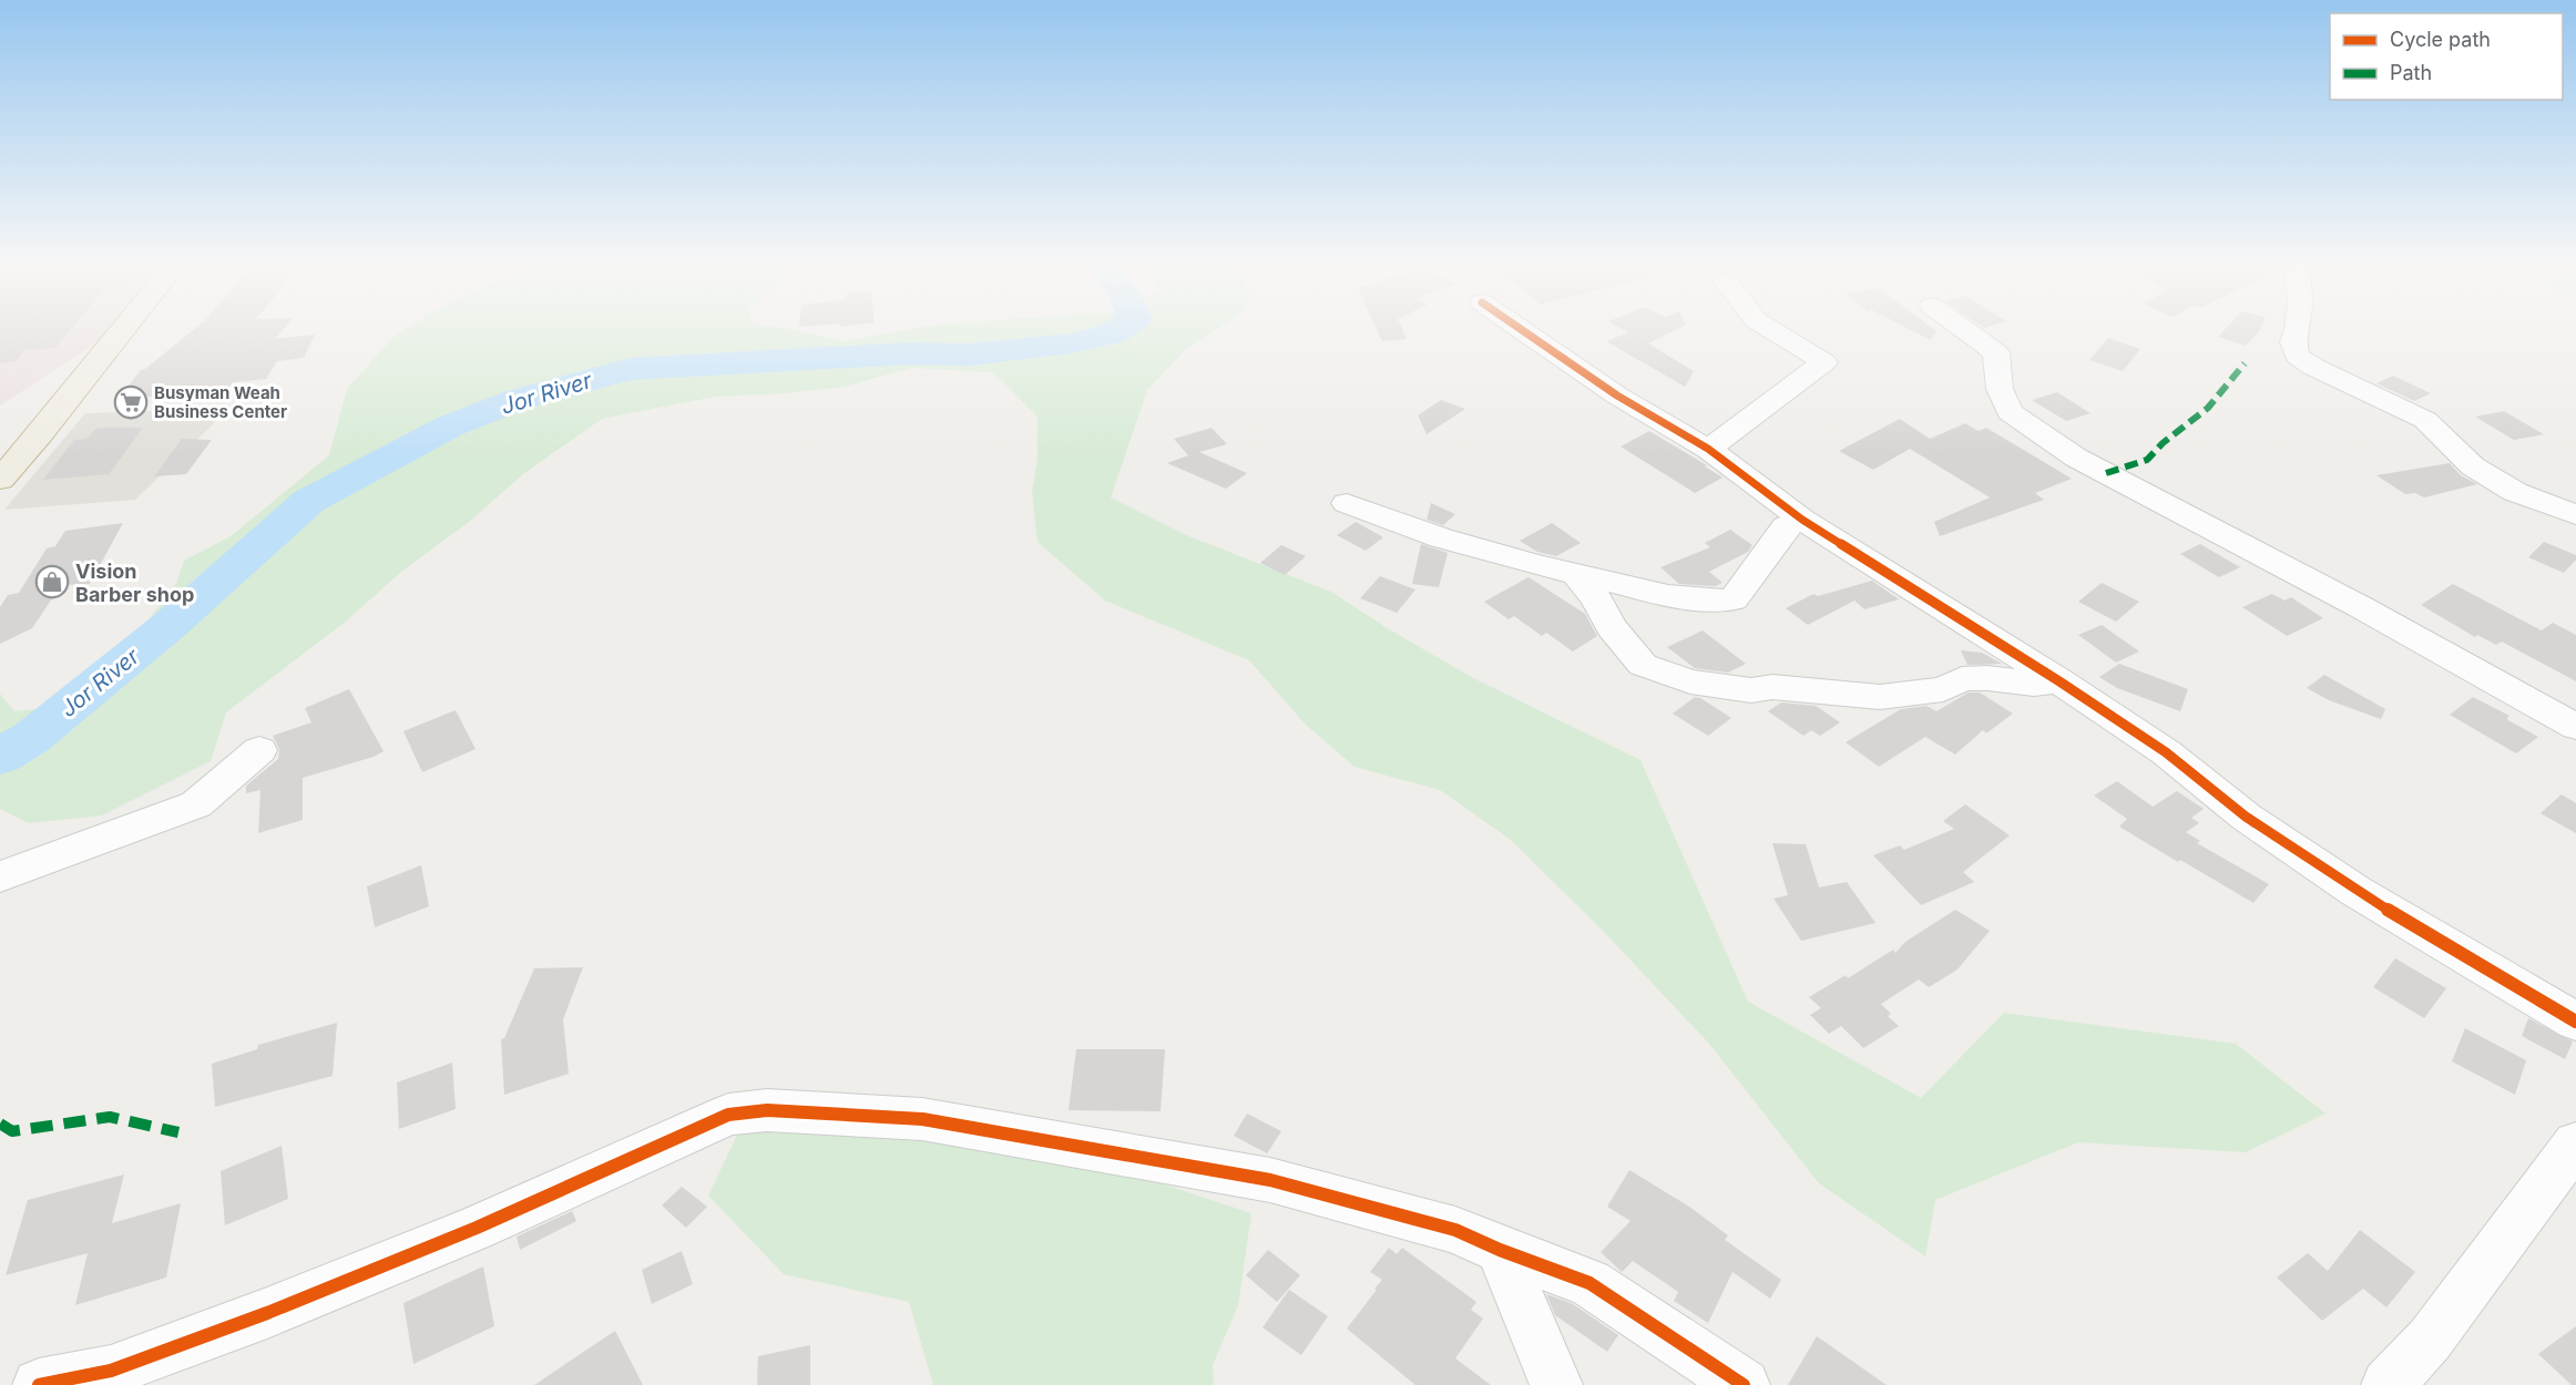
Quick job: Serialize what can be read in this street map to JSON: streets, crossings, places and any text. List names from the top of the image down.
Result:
{
  "water": ["Jor River"],
  "places": {
    "supermarket": ["Busyman Weah Business Center"],
    "shop": ["Vision Barber shop"]
  },
  "legend": ["Cycle path", "Path"]
}
